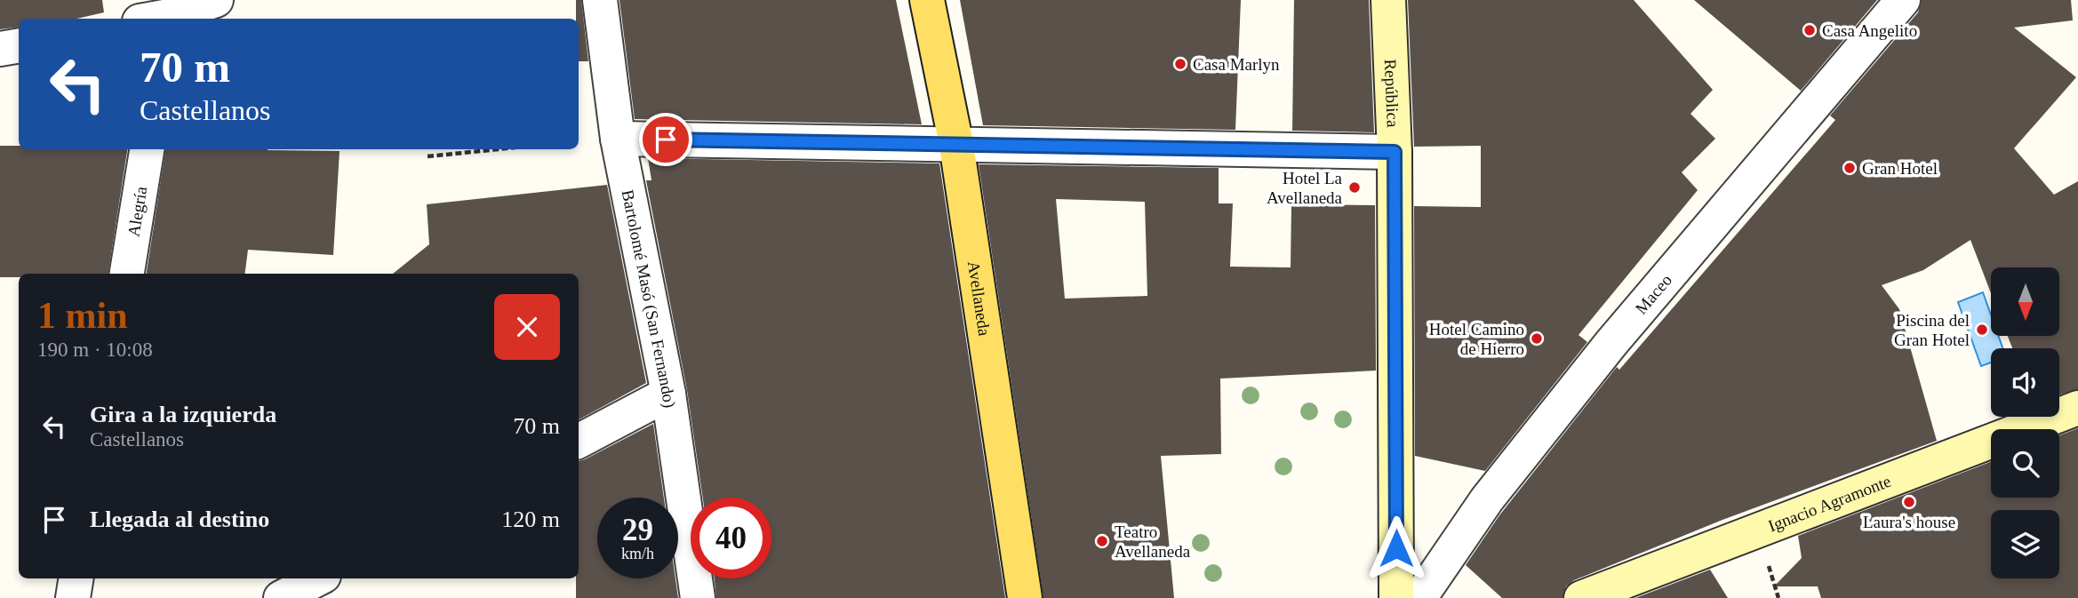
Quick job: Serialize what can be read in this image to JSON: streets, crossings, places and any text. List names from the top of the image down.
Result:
{
  "streets": {
    "main road": ["Avellaneda"],
    "street": [
      "República",
      "Alegría",
      "Maceo",
      "Bartolomé Masó (San Fernando)",
      "Ignacio Agramonte"
    ]
  },
  "places": [
    "Casa Angelito",
    "Casa Marlyn",
    "Gran Hotel",
    "Hotel La Avellaneda",
    "Piscina del Gran Hotel",
    "Hotel Camino de Hierro",
    "Laura's house",
    "Teatro Avellaneda"
  ],
  "north": "bottom",
  "page": {
    "turn": ["70 m", "Castellanos"],
    "heading": ["1 min", "190 m · 10:08"],
    "list": [
      {
        "name": "Gira a la izquierda",
        "note": "Castellanos",
        "value": "70 m"
      },
      {
        "name": "Llegada al destino",
        "value": "120 m"
      }
    ],
    "speed": "29 km/h",
    "limit": "40"
  }
}
